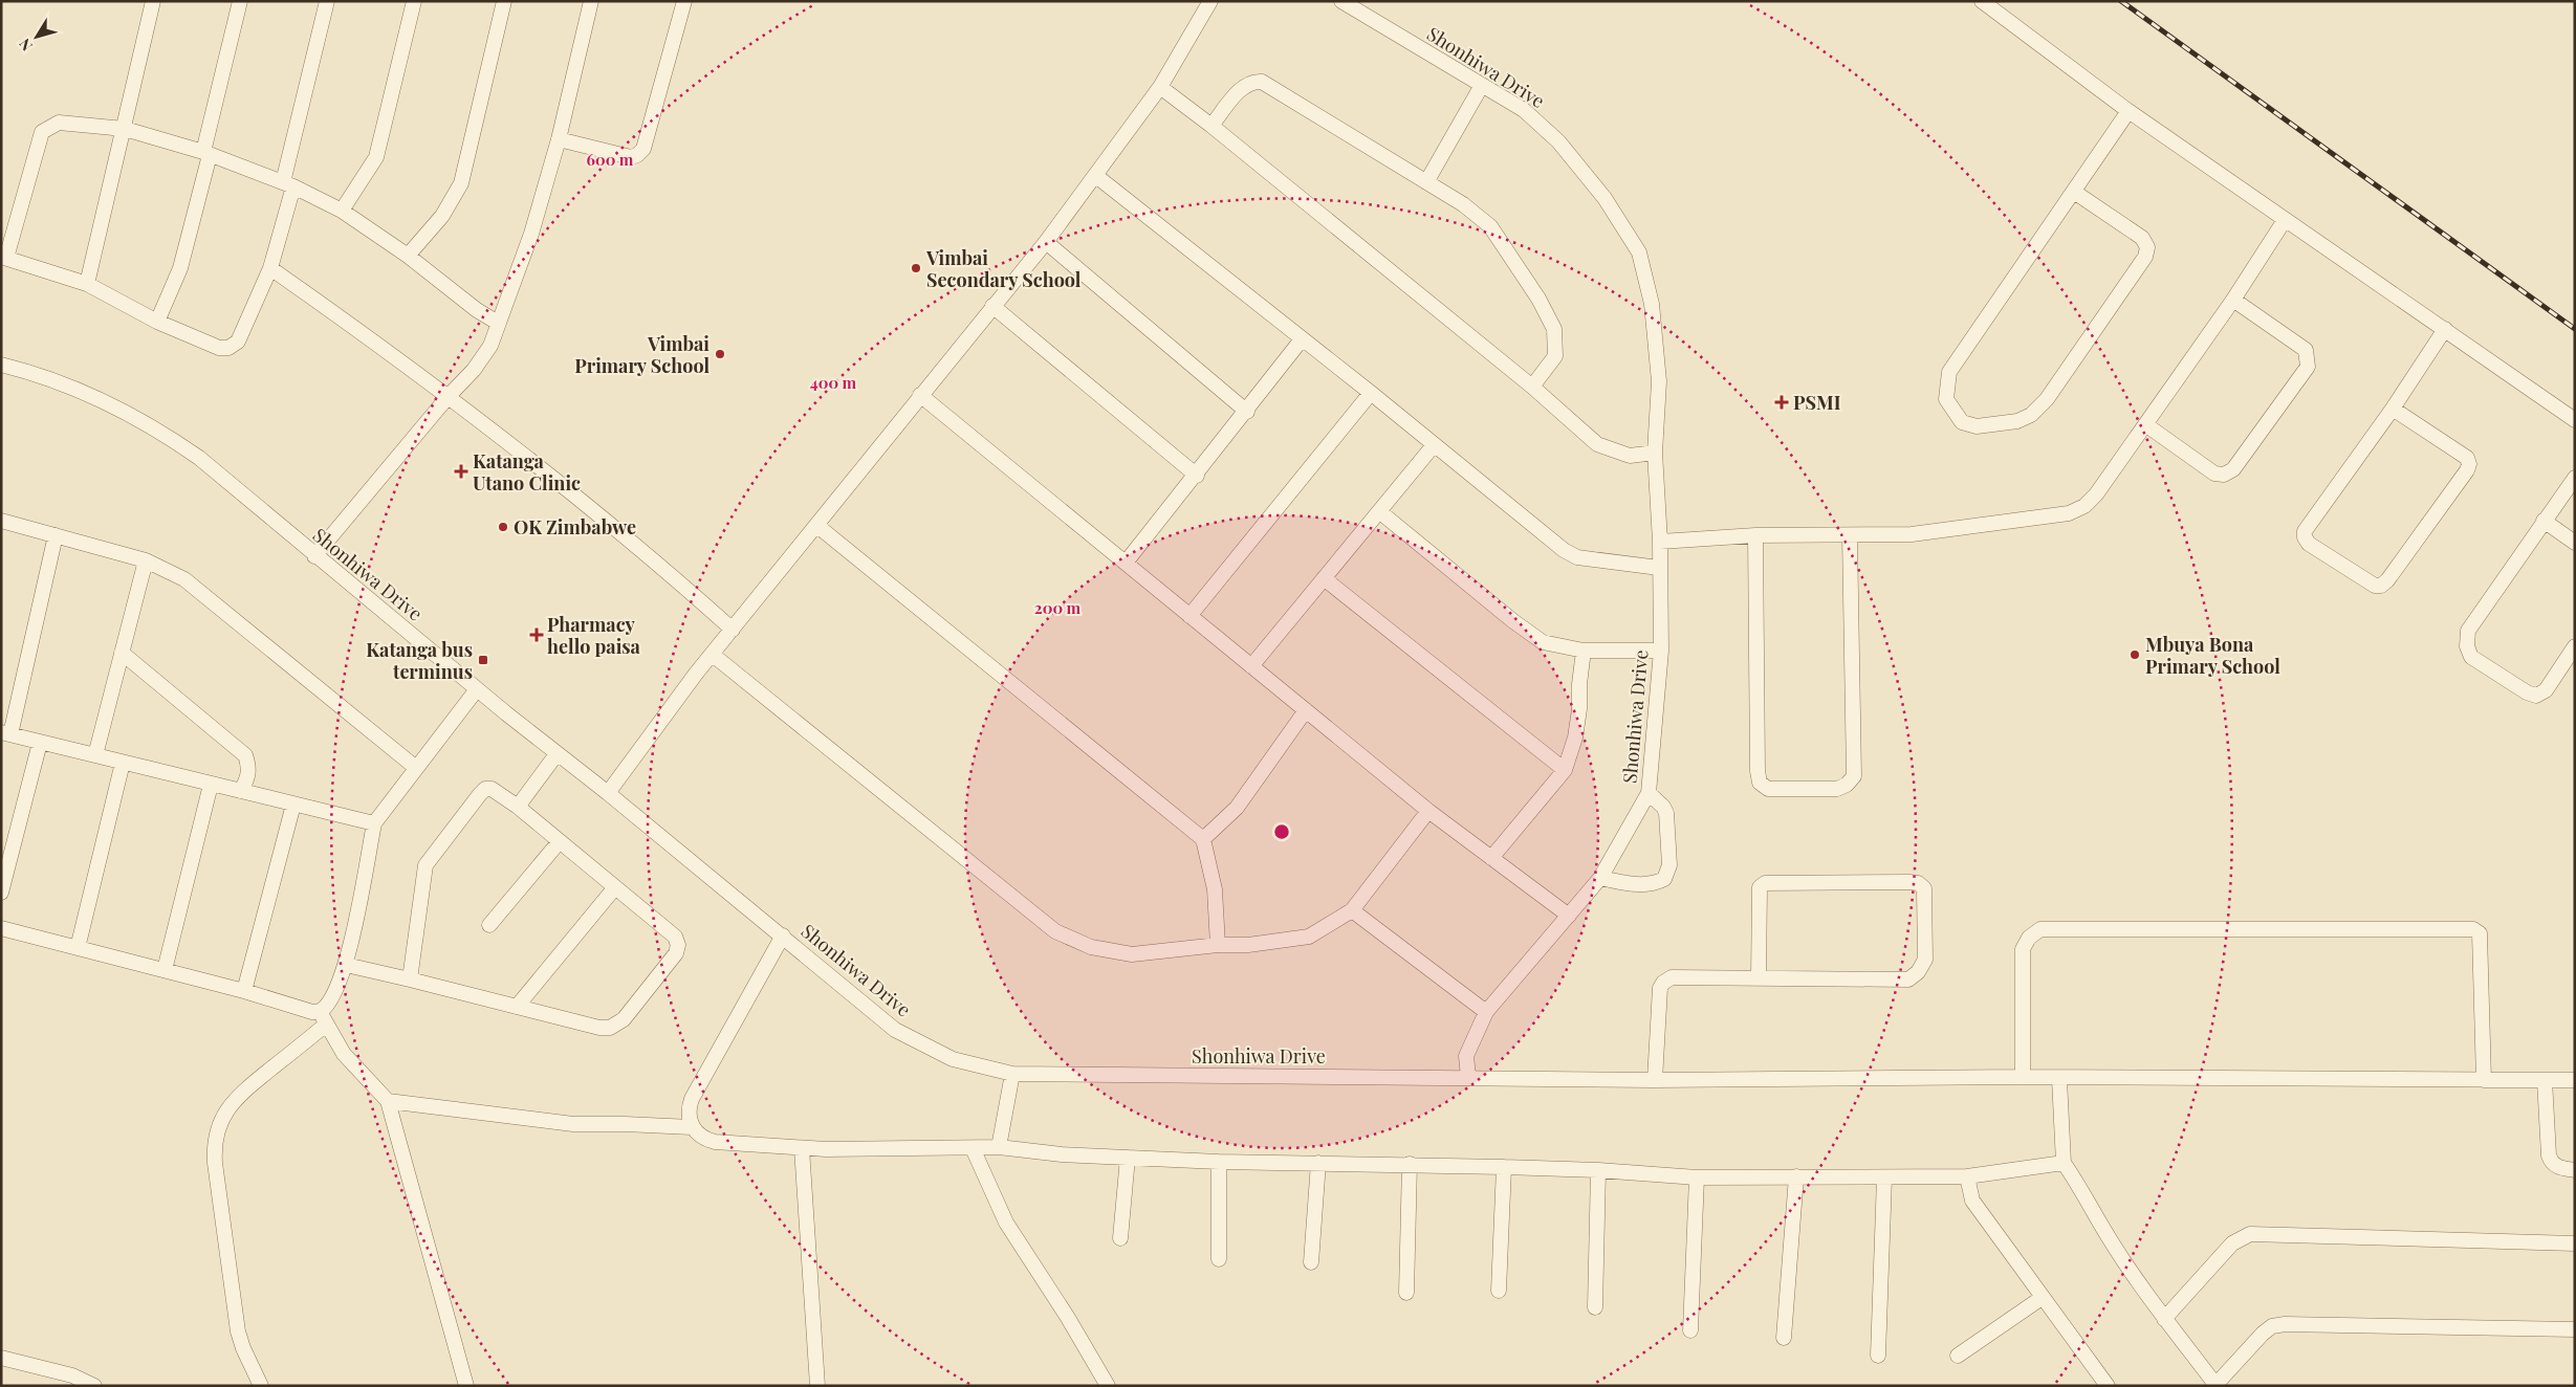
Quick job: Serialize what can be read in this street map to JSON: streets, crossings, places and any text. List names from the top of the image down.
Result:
{
  "streets": {
    "street": ["Shonhiwa Drive"]
  },
  "places": {
    "other": [
      "Vimbai Secondary School",
      "Vimbai Primary School",
      "OK Zimbabwe",
      "Mbuya Bona Primary School"
    ],
    "health": ["PSMI", "Katanga Utano Clinic", "Pharmacy hello paisa"],
    "transit": ["Katanga bus terminus"]
  },
  "north": "bottom left",
  "rings": ["600 m", "400 m", "200 m"]
}
